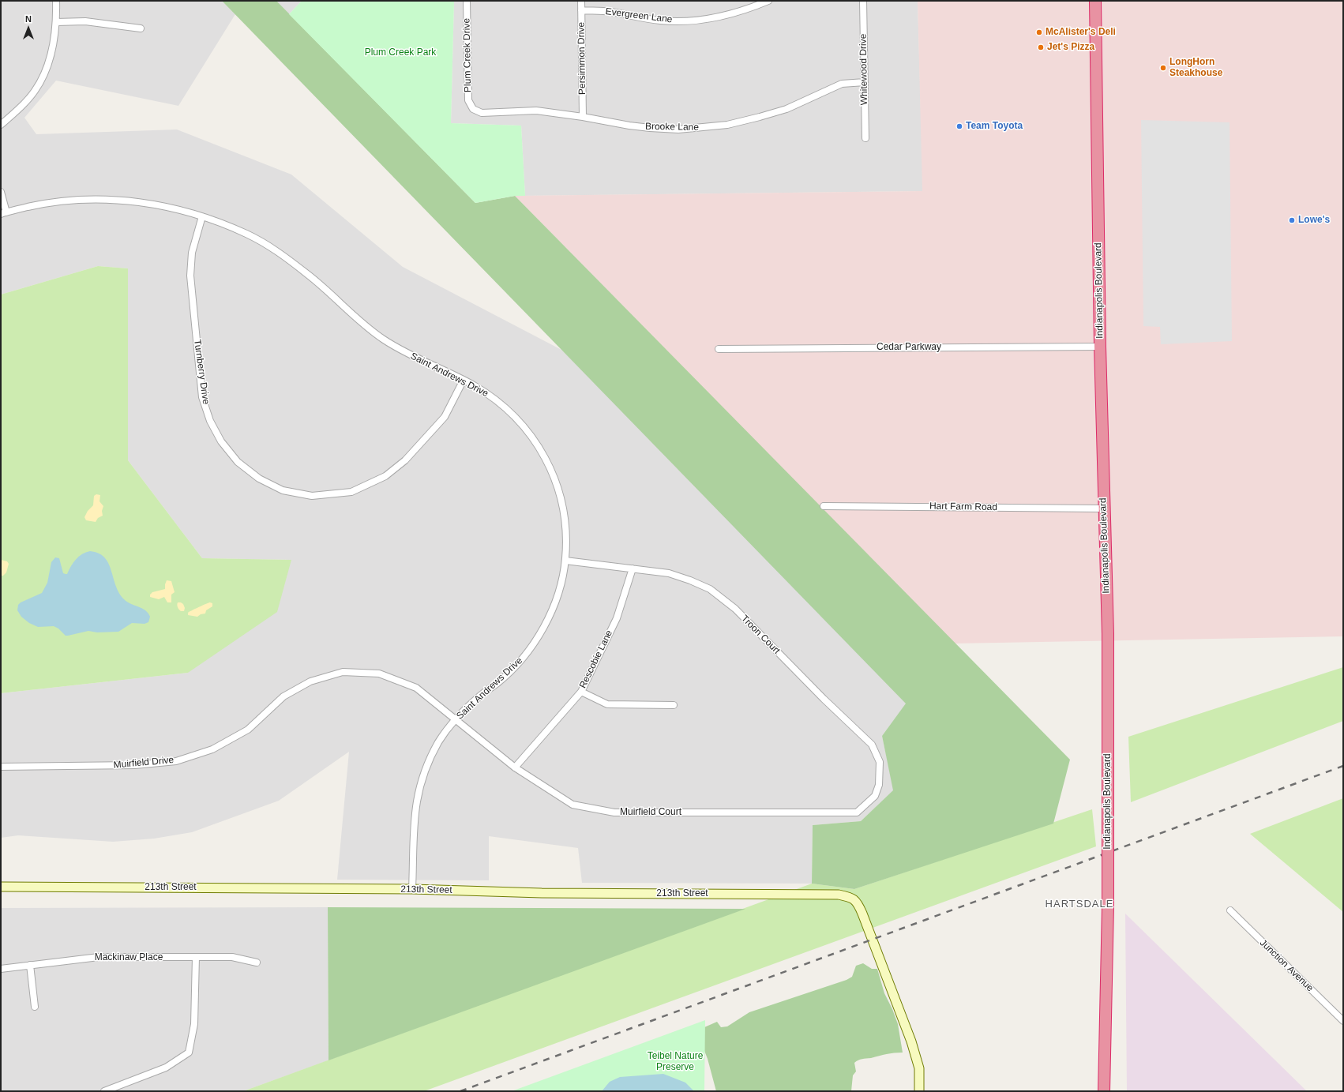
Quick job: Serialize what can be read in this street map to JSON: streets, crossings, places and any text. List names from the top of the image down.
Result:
{
  "streets": {
    "highway": ["Indianapolis Boulevard"],
    "street": [
      "Evergreen Lane",
      "Plum Creek Drive",
      "Persimmon Drive",
      "Whitewood Drive",
      "Brooke Lane",
      "Cedar Parkway",
      "Turnberry Drive",
      "Saint Andrews Drive",
      "Hart Farm Road",
      "Troon Court",
      "Rescobie Lane",
      "Muirfield Drive",
      "Muirfield Court",
      "213th Street",
      "Mackinaw Place",
      "Junction Avenue"
    ]
  },
  "crossings": [
    ["Evergreen Lane", "Persimmon Drive"],
    ["Plum Creek Drive", "Brooke Lane"],
    ["Persimmon Drive", "Brooke Lane"],
    ["Whitewood Drive", "Brooke Lane"],
    ["Indianapolis Boulevard", "Cedar Parkway"],
    ["Indianapolis Boulevard", "Hart Farm Road"],
    ["Turnberry Drive", "Saint Andrews Drive"],
    ["Saint Andrews Drive", "Troon Court"],
    ["Saint Andrews Drive", "Muirfield Drive"],
    ["Saint Andrews Drive", "Muirfield Court"],
    ["Saint Andrews Drive", "213th Street"],
    ["Troon Court", "Rescobie Lane"],
    ["Troon Court", "Muirfield Court"],
    ["Rescobie Lane", "Muirfield Court"],
    ["Muirfield Drive", "Muirfield Court"]
  ],
  "districts": ["HARTSDALE"],
  "parks": ["Plum Creek Park", "Teibel Nature Preserve"],
  "places": [
    "McAlister's Deli",
    "Jet's Pizza",
    "LongHorn Steakhouse",
    "Team Toyota",
    "Lowe's"
  ],
  "north": "top"
}
